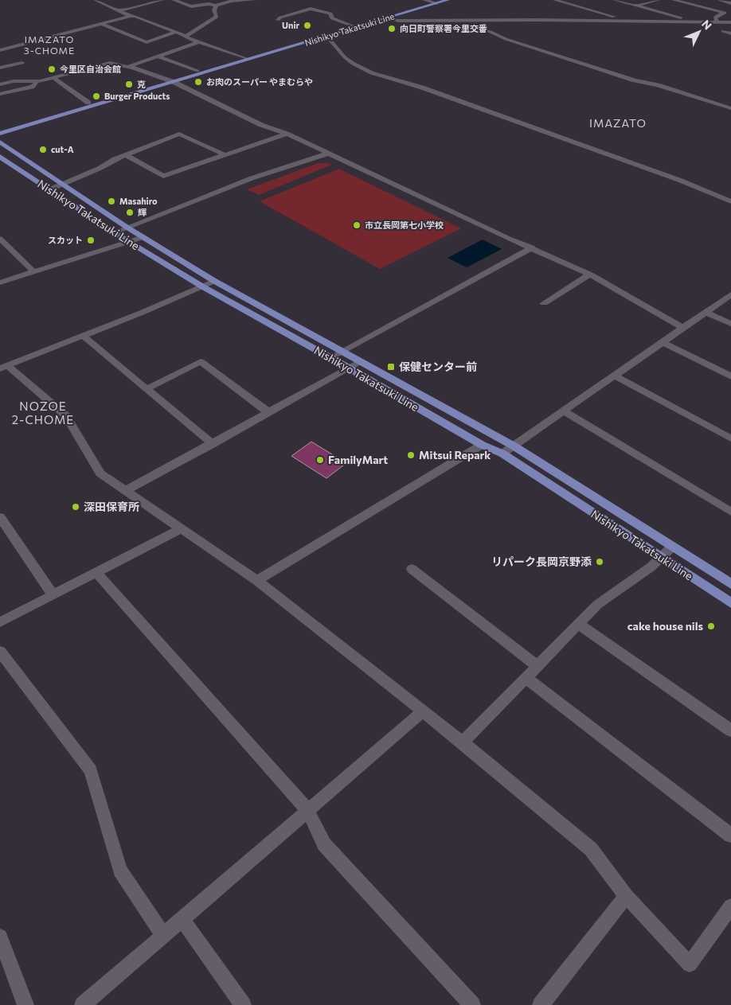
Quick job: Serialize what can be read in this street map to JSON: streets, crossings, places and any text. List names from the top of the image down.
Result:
{
  "streets": {
    "main road": ["Nishikyo Takatsuki Line"]
  },
  "districts": ["IMAZATO 3-CHOME", "IMAZATO", "NOZOE 2-CHOME"],
  "places": {
    "other": [
      "Unir",
      "向日町警察署今里交番",
      "今里区自治会館",
      "お肉のスーパー やまむらや",
      "克",
      "Burger Products",
      "cut-A",
      "Masahiro",
      "輝",
      "市立長岡第七小学校",
      "スカット",
      "Mitsui Repark",
      "FamilyMart",
      "深田保育所",
      "リパーク長岡京野添",
      "cake house nils"
    ],
    "transit": ["保健センター前"]
  },
  "north": "top right"
}
